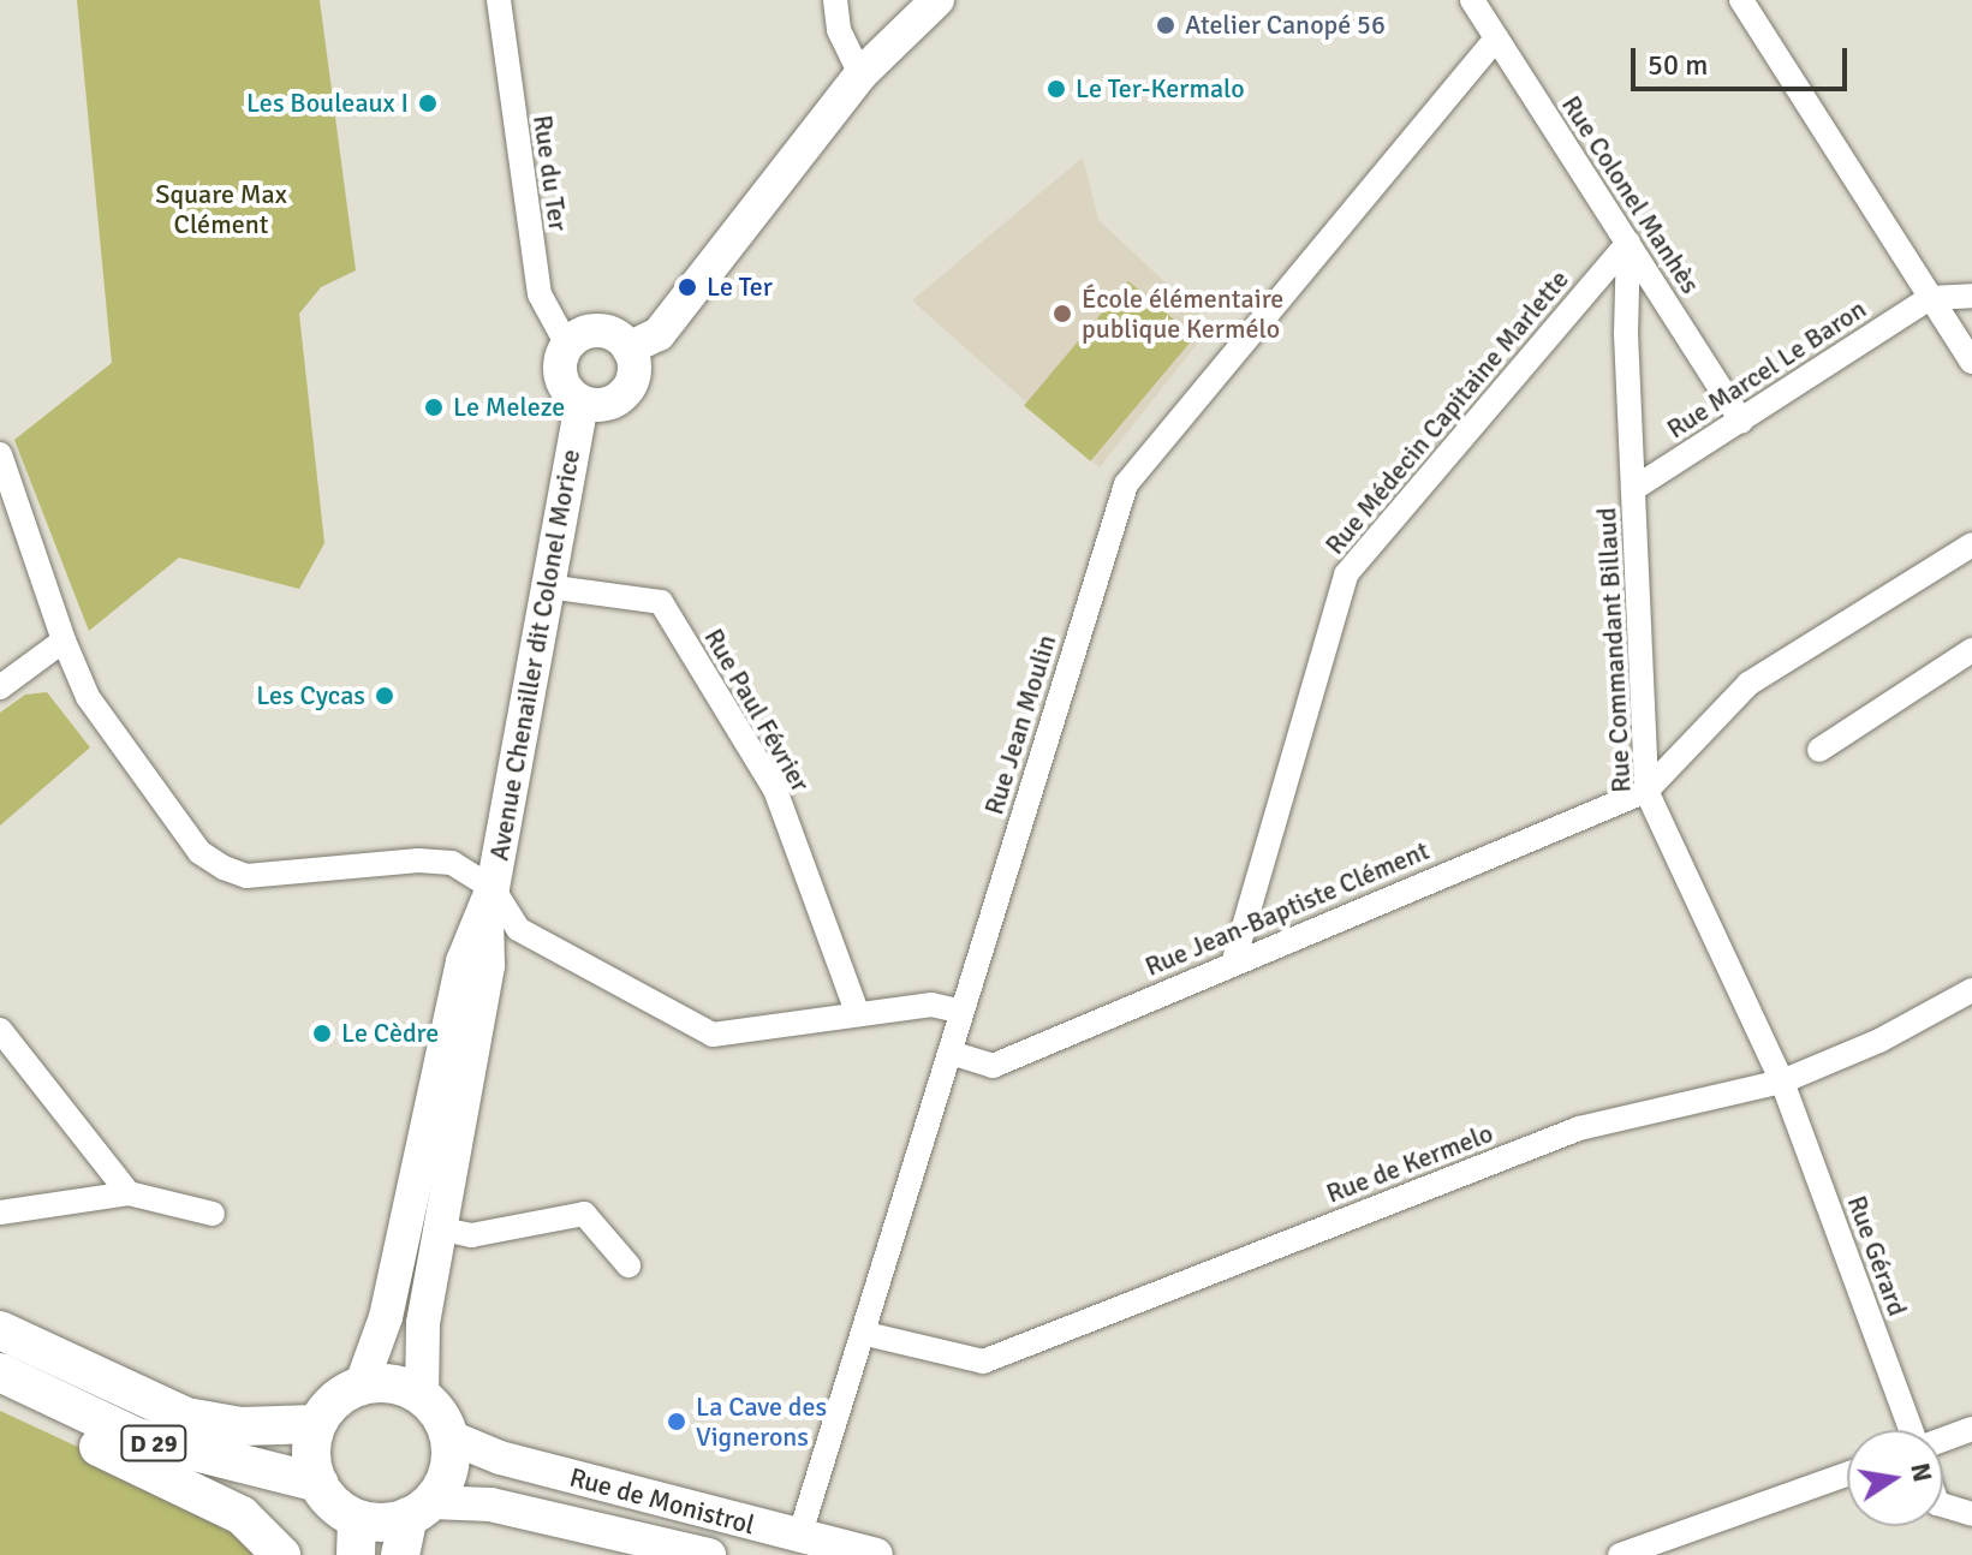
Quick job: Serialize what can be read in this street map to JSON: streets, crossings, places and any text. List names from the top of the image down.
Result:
{
  "streets": {
    "main road": ["D 29"],
    "street": [
      "Rue du Ter",
      "Rue Colonel Manhès",
      "Rue Marcel Le Baron",
      "Rue Médecin Capitaine Marlette",
      "Rue Commandant Billaud",
      "Avenue Chenailler dit Colonel Morice",
      "Rue Paul Février",
      "Rue Jean Moulin",
      "Rue Jean-Baptiste Clément",
      "Rue de Kermelo",
      "Rue Gérard",
      "Rue de Monistrol"
    ]
  },
  "crossings": [
    ["Rue du Ter", "Avenue Chenailler dit Colonel Morice"],
    ["Rue Colonel Manhès", "Rue Marcel Le Baron"],
    ["Rue Colonel Manhès", "Rue Médecin Capitaine Marlette"],
    ["Rue Colonel Manhès", "Rue Commandant Billaud"],
    ["Rue Colonel Manhès", "Rue Jean Moulin"],
    ["Rue Marcel Le Baron", "Rue Commandant Billaud"],
    ["Rue Médecin Capitaine Marlette", "Rue Commandant Billaud"],
    ["Rue Médecin Capitaine Marlette", "Rue Jean-Baptiste Clément"],
    ["Rue Commandant Billaud", "Rue Jean-Baptiste Clément"],
    ["Rue Commandant Billaud", "Rue de Kermelo"],
    ["Rue Commandant Billaud", "Rue Gérard"],
    ["Avenue Chenailler dit Colonel Morice", "Rue Paul Février"],
    ["Avenue Chenailler dit Colonel Morice", "D 29"],
    ["Avenue Chenailler dit Colonel Morice", "Rue de Monistrol"],
    ["Rue Jean Moulin", "Rue Jean-Baptiste Clément"],
    ["Rue Jean Moulin", "Rue de Kermelo"],
    ["Rue Jean Moulin", "Rue de Monistrol"],
    ["Rue de Kermelo", "Rue Gérard"],
    ["D 29", "Rue de Monistrol"]
  ],
  "parks": ["Square Max Clément"],
  "places": [
    "Atelier Canopé 56",
    "Le Ter-Kermalo",
    "Les Bouleaux I",
    "Le Ter",
    "École élémentaire publique Kermélo",
    "Le Meleze",
    "Les Cycas",
    "Le Cèdre",
    "La Cave des Vignerons"
  ],
  "scale_bar": "50 m",
  "north": "right"
}
